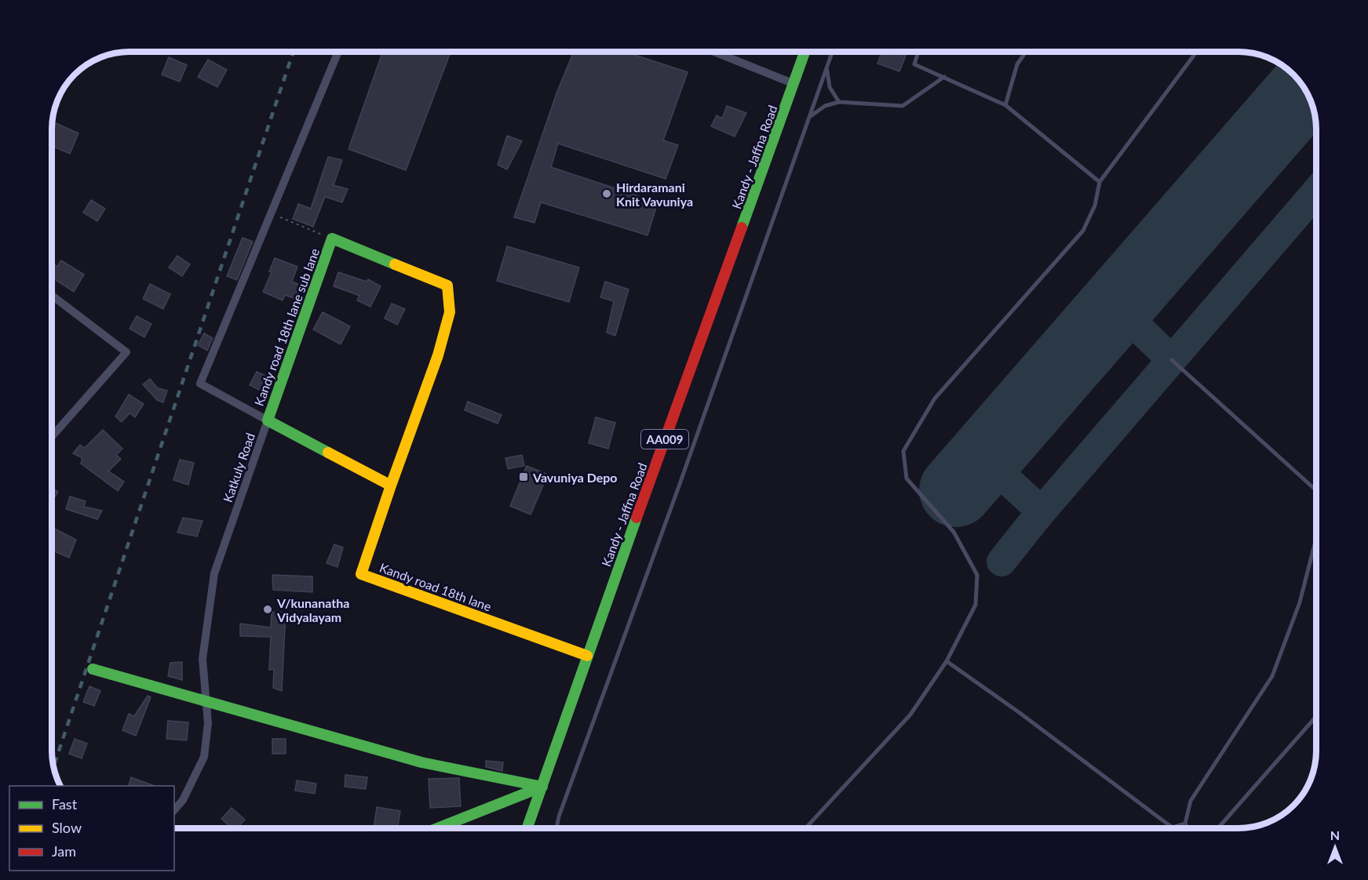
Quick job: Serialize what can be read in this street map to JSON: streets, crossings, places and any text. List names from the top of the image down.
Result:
{
  "streets": {
    "main road": [
      "Kandy - Jaffna Road",
      "Kandy road 18th lane sub lane",
      "AA009",
      "Kandy road 18th lane"
    ],
    "street": ["Katkuly Road"]
  },
  "crossings": [
    ["Kandy - Jaffna Road", "Kandy road 18th lane"],
    ["Kandy road 18th lane sub lane", "Katkuly Road"],
    ["Kandy road 18th lane sub lane", "Kandy road 18th lane"]
  ],
  "places": {
    "other": ["Hirdaramani Knit Vavuniya", "V/kunanatha Vidyalayam"],
    "transit": ["Vavuniya Depo"]
  },
  "legend": ["Fast", "Slow", "Jam"],
  "north": "top"
}
